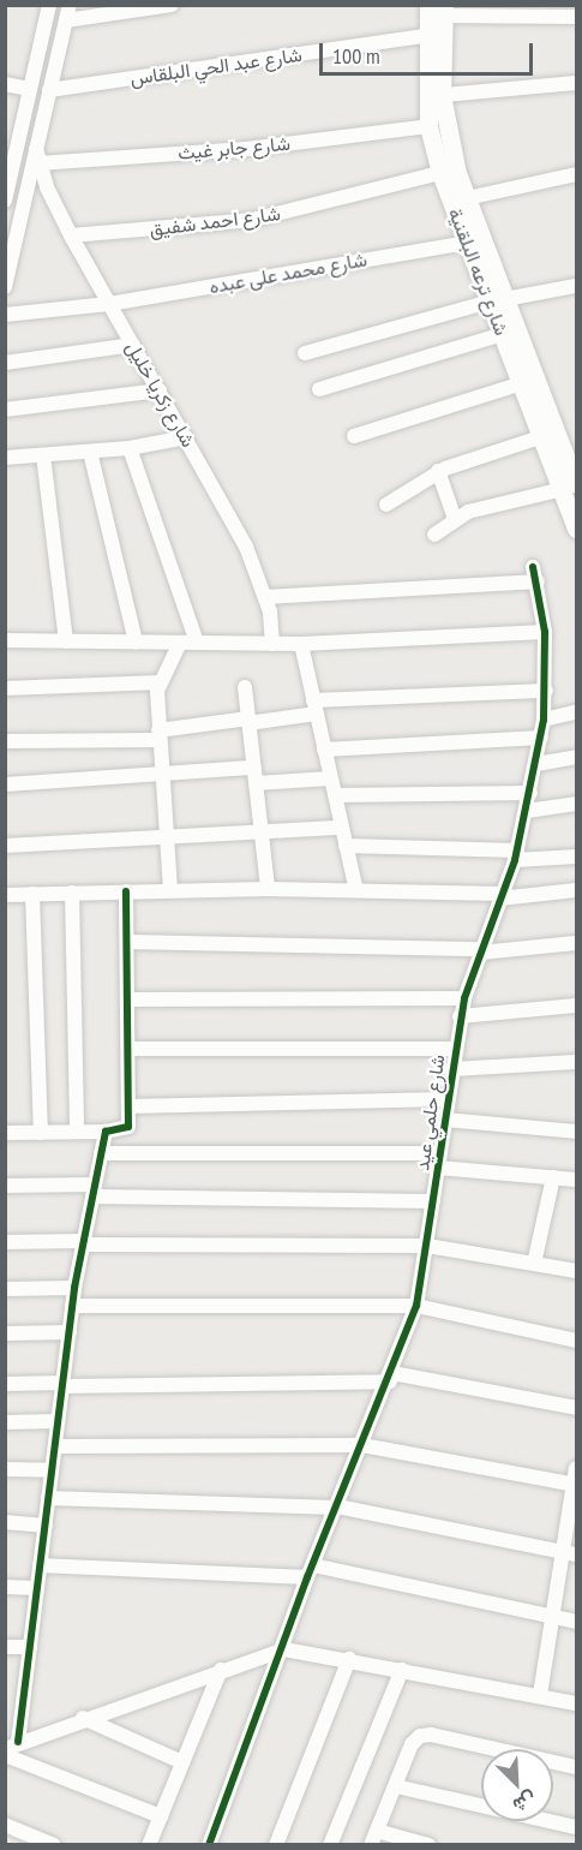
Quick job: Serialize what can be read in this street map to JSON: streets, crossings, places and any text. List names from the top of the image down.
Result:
{
  "streets": {
    "street": [
      "شارع عبد الحي البلقاس",
      "شارع جابر غيث",
      "شارع احمد شفيق",
      "شارع ترعه البلقنية",
      "شارع محمد على عبده",
      "شارع زكريا خليل",
      "شارع حلمي عيد"
    ]
  },
  "crossings": [
    ["شارع عبد الحي البلقاس", "شارع ترعه البلقنية"],
    ["شارع جابر غيث", "شارع ترعه البلقنية"],
    ["شارع جابر غيث", "شارع زكريا خليل"],
    ["شارع احمد شفيق", "شارع ترعه البلقنية"],
    ["شارع احمد شفيق", "شارع زكريا خليل"],
    ["شارع ترعه البلقنية", "شارع محمد على عبده"],
    ["شارع محمد على عبده", "شارع زكريا خليل"]
  ],
  "scale_bar": "100 m",
  "north": "bottom right"
}
